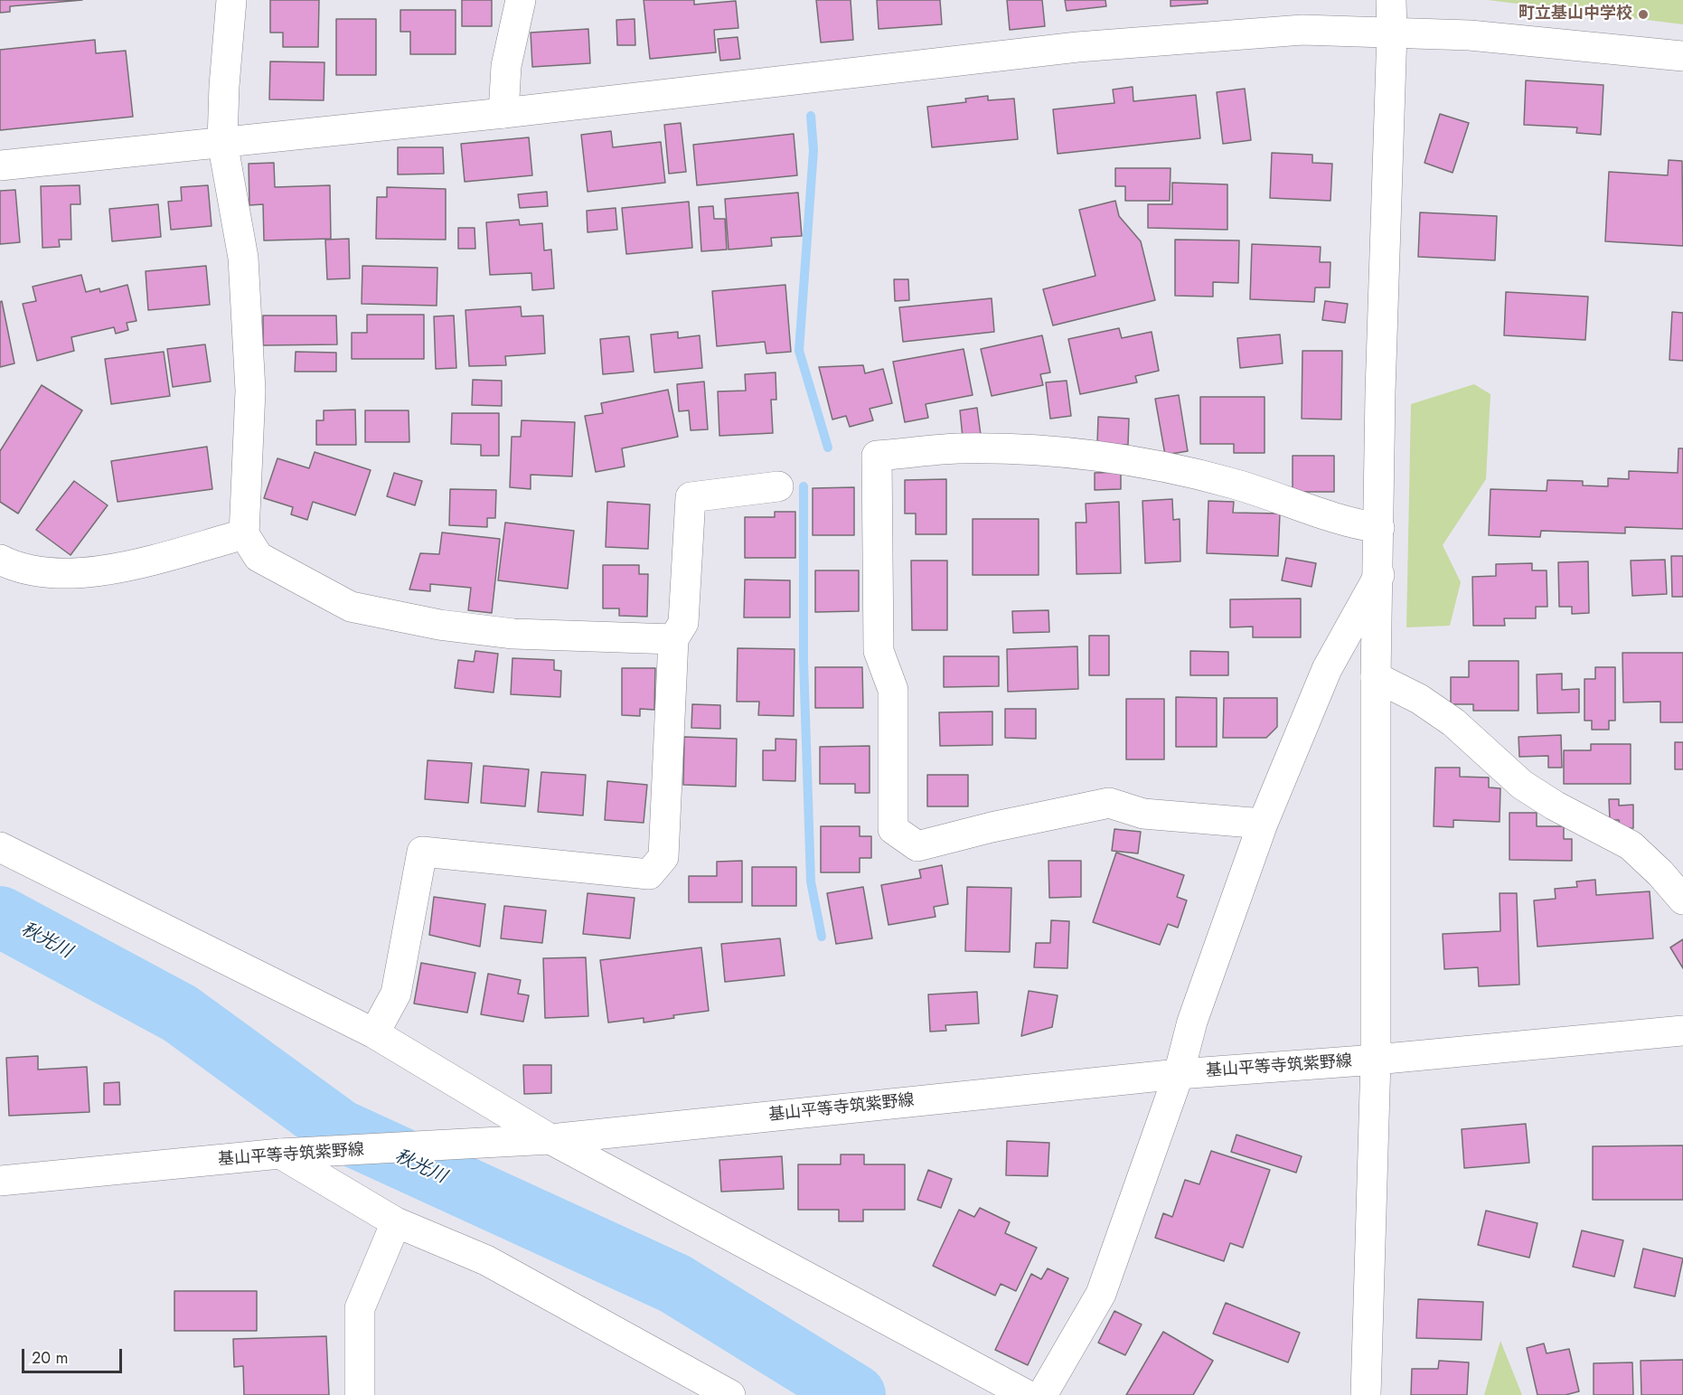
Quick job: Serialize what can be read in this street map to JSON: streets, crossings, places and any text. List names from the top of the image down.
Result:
{
  "streets": {
    "street": ["基山平等寺筑紫野線"]
  },
  "water": ["秋光川"],
  "places": ["町立基山中学校"],
  "scale_bar": "20 m"
}
